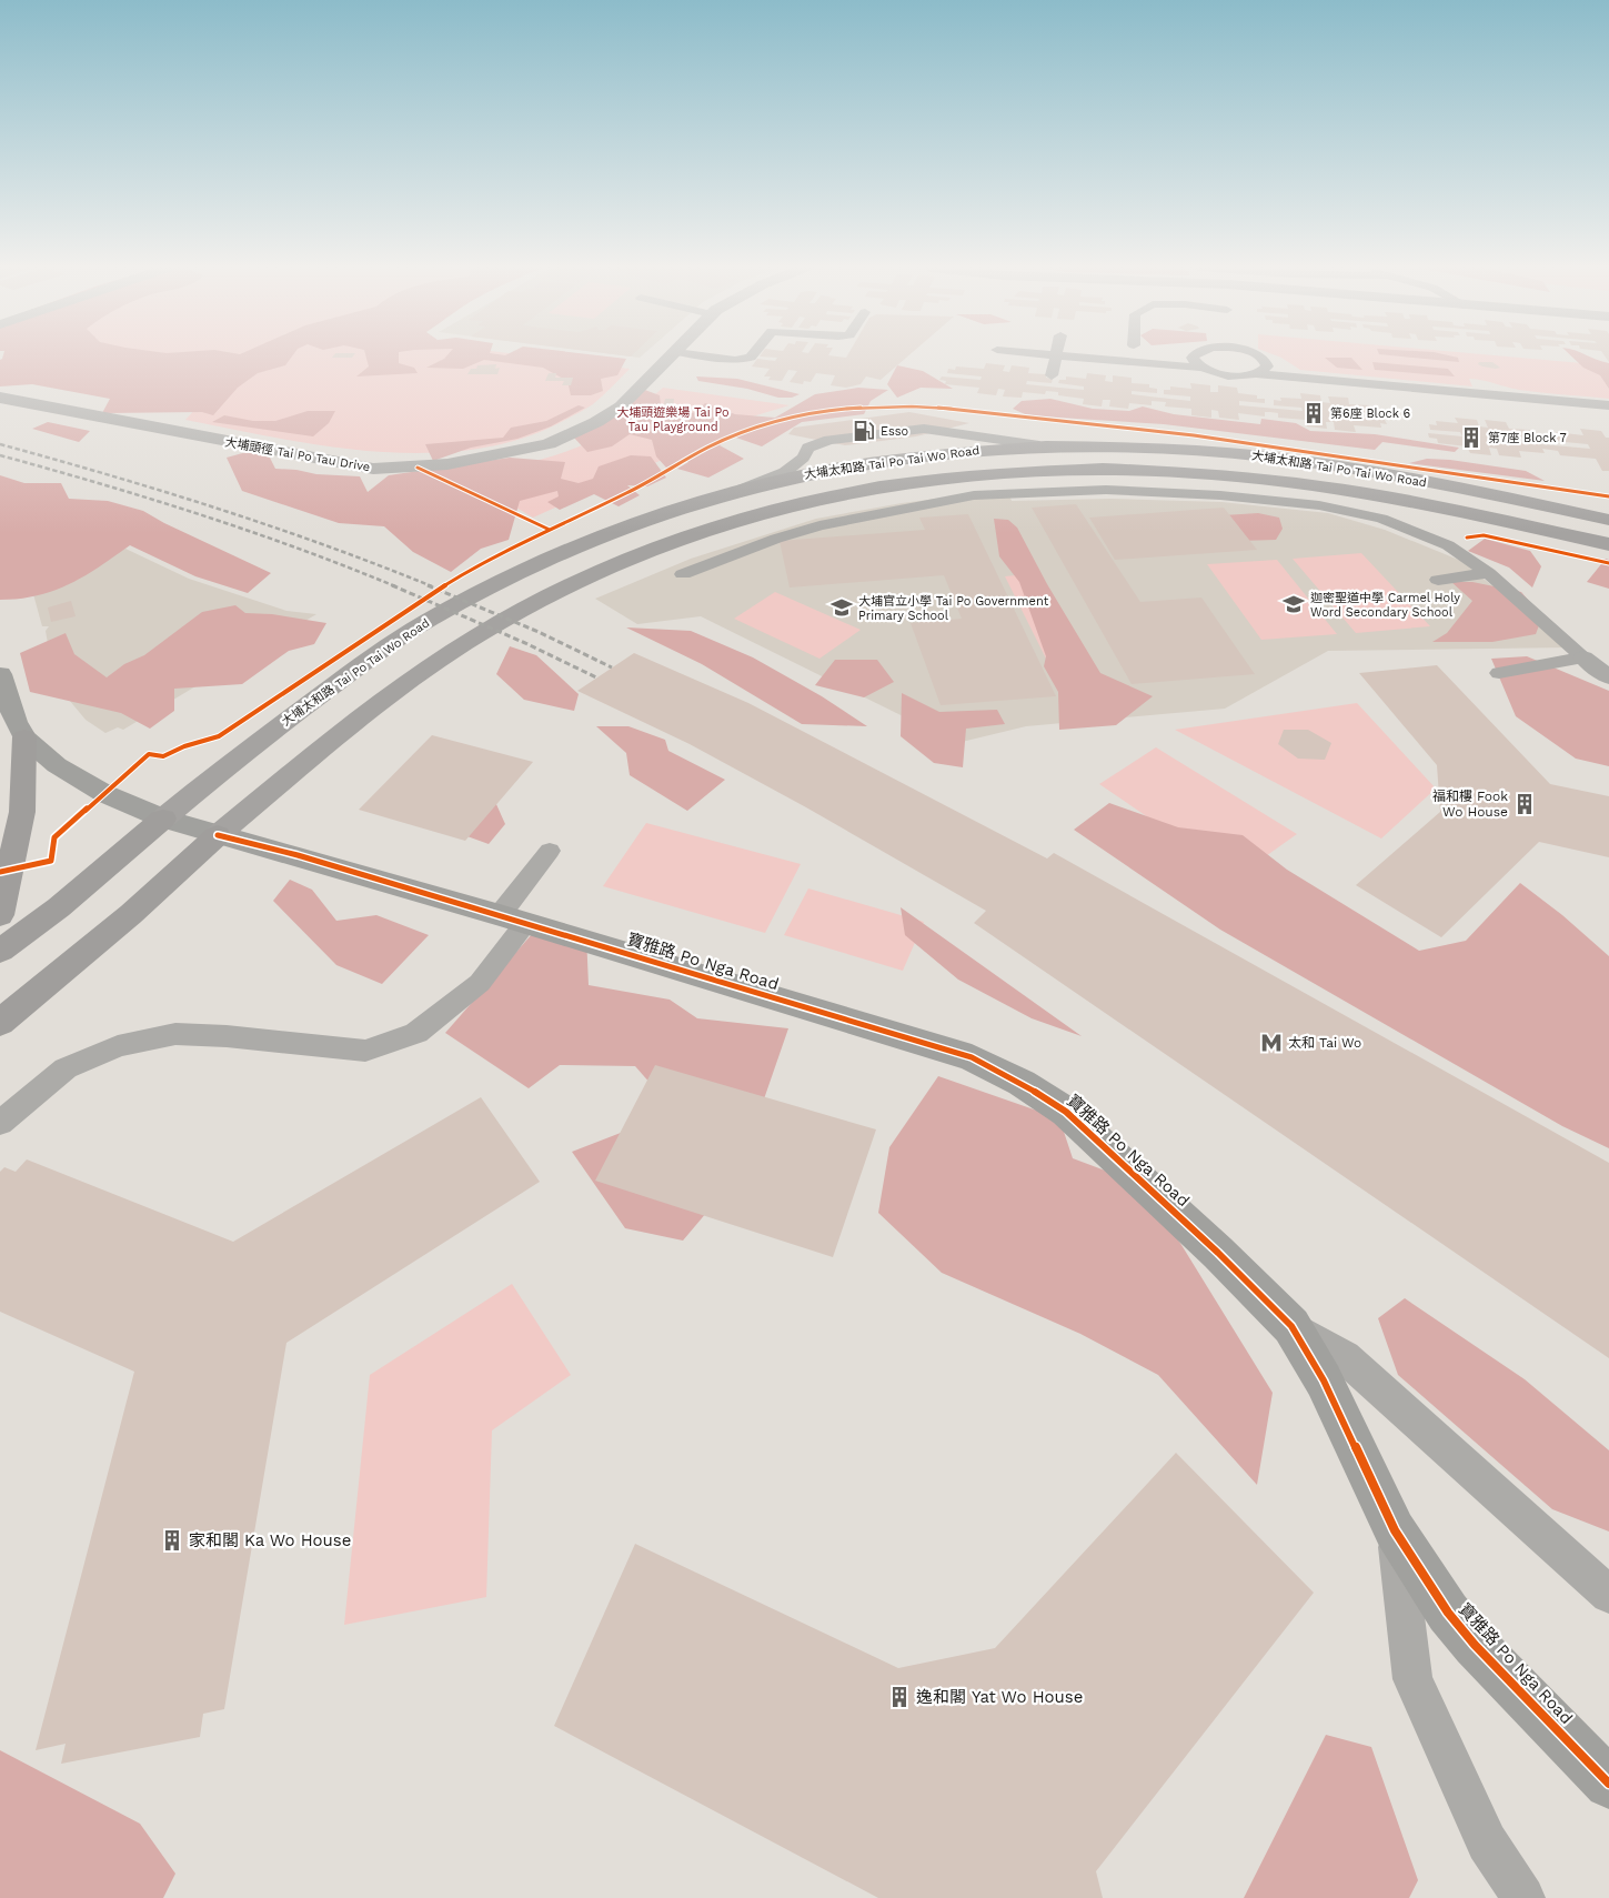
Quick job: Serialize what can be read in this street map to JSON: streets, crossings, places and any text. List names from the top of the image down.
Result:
{
  "streets": {
    "main road": ["大埔太和路 Tai Po Tai Wo Road"],
    "street": ["大埔頭徑 Tai Po Tau Drive", "寶雅路 Po Nga Road"]
  },
  "crossings": [
    ["大埔太和路 Tai Po Tai Wo Road", "寶雅路 Po Nga Road"]
  ],
  "parks": ["大埔頭遊樂場 Tai Po Tau Playground"],
  "places": {
    "building": [
      "第6座 Block 6",
      "第7座 Block 7",
      "福和樓 Fook Wo House",
      "家和閣 Ka Wo House",
      "逸和閣 Yat Wo House"
    ],
    "fuel station": ["Esso"],
    "school or university": ["迦密聖道中學 Carmel Holy Word Secondary School", "大埔官立小學 Tai Po Government Primary School"],
    "metro station": ["太和 Tai Wo"]
  }
}
